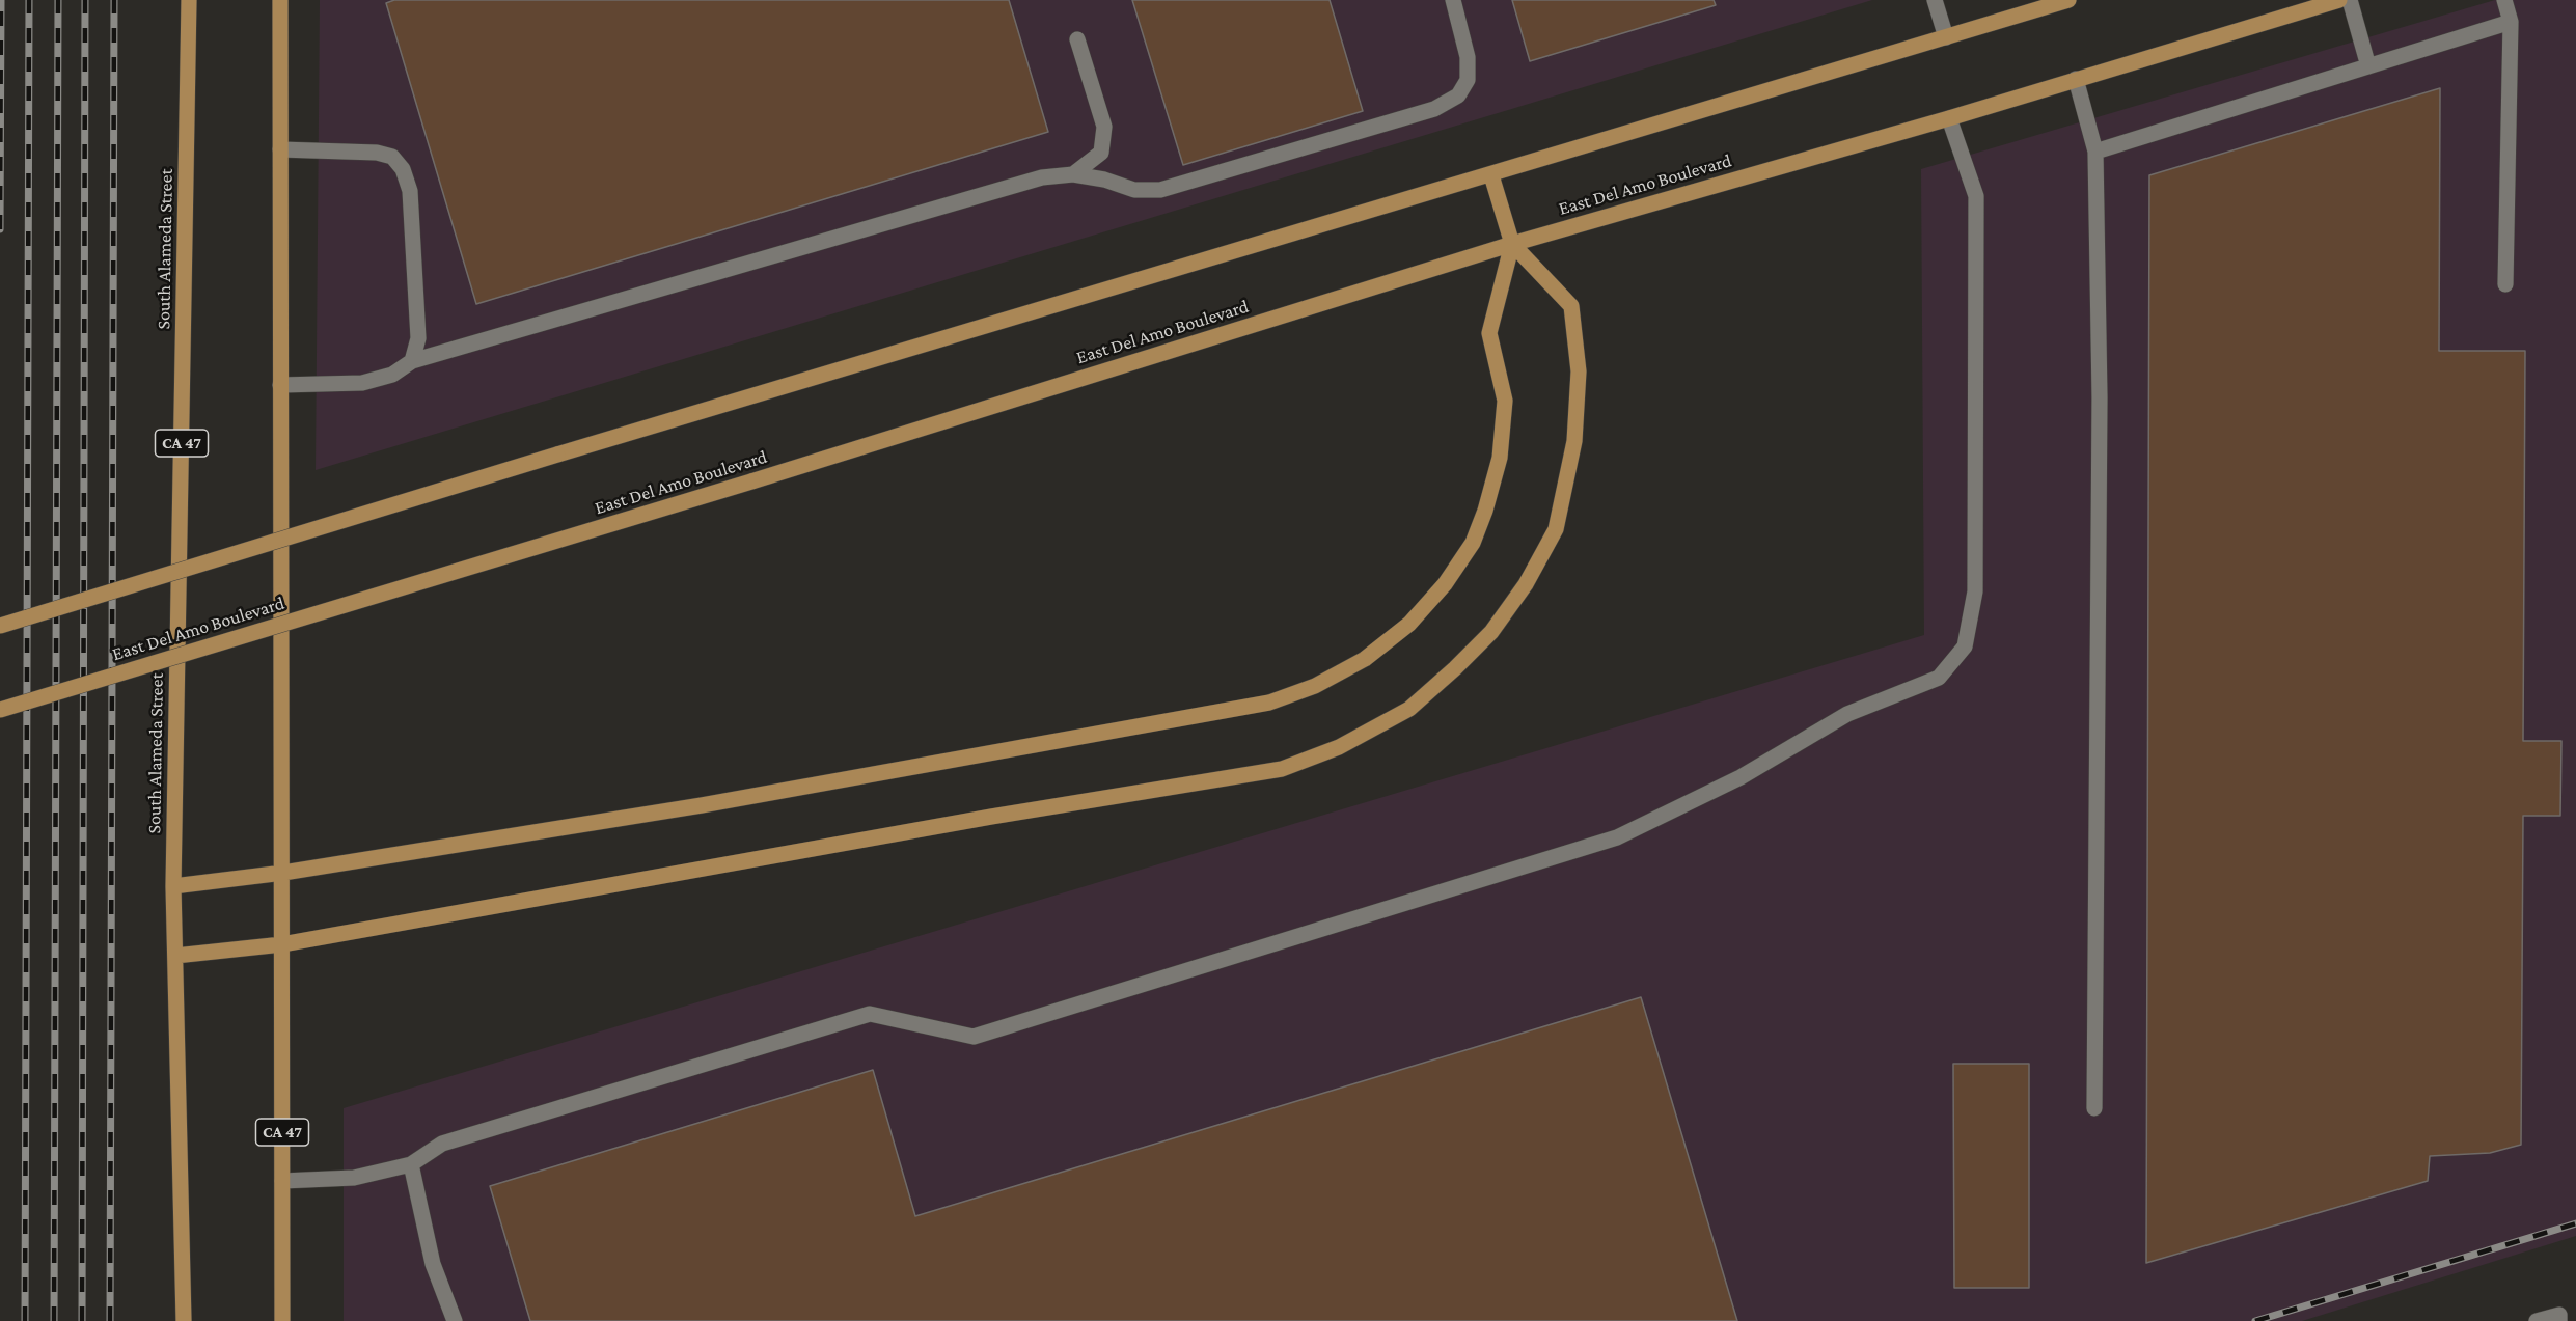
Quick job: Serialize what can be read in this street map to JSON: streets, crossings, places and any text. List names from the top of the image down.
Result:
{
  "streets": {
    "main road": ["East Del Amo Boulevard", "South Alameda Street", "CA 47"]
  }
}
